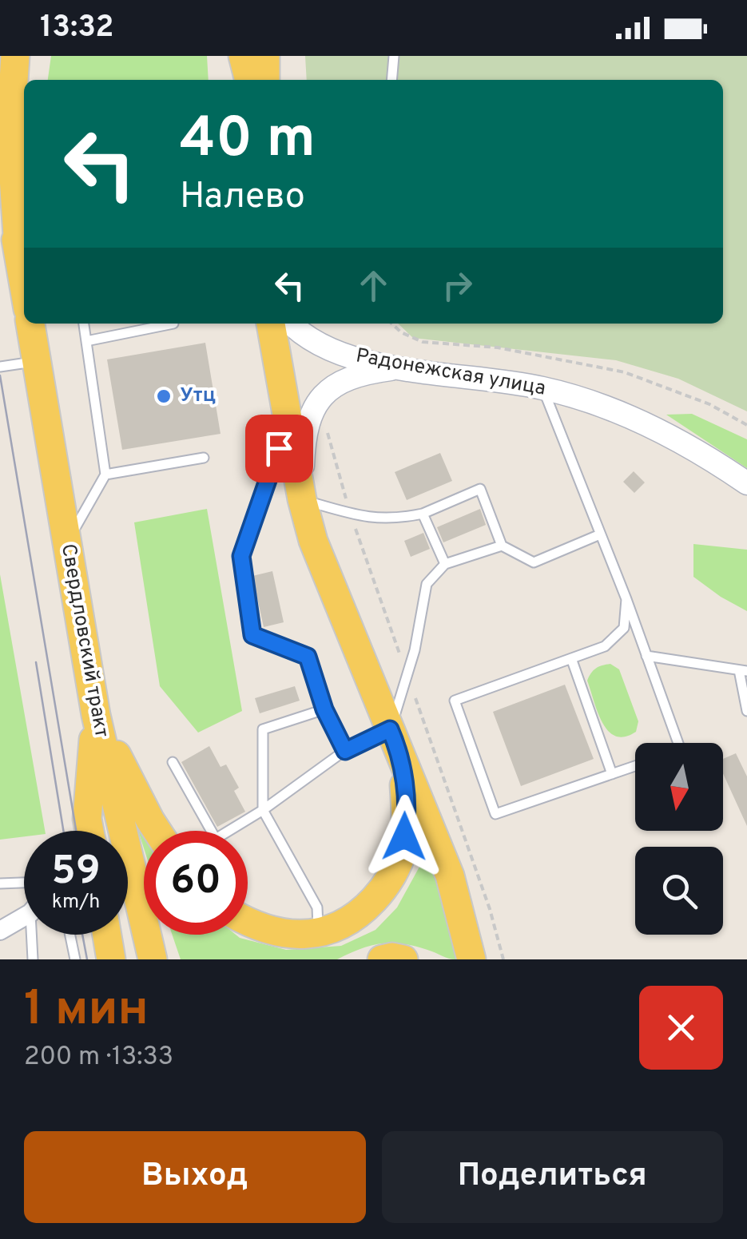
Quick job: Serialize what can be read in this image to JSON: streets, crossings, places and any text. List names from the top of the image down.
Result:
{
  "streets": {
    "main road": ["Свердловский тракт"],
    "street": ["Радонежская улица"]
  },
  "places": ["Утц"],
  "north": "bottom",
  "page": {
    "status": "13:32",
    "turn": ["40 m", "Налево"],
    "speed": "59 km/h",
    "limit": "60",
    "heading": ["1 мин", "200 m · 13:33"],
    "buttons": ["Выход", "Поделиться"]
  }
}
